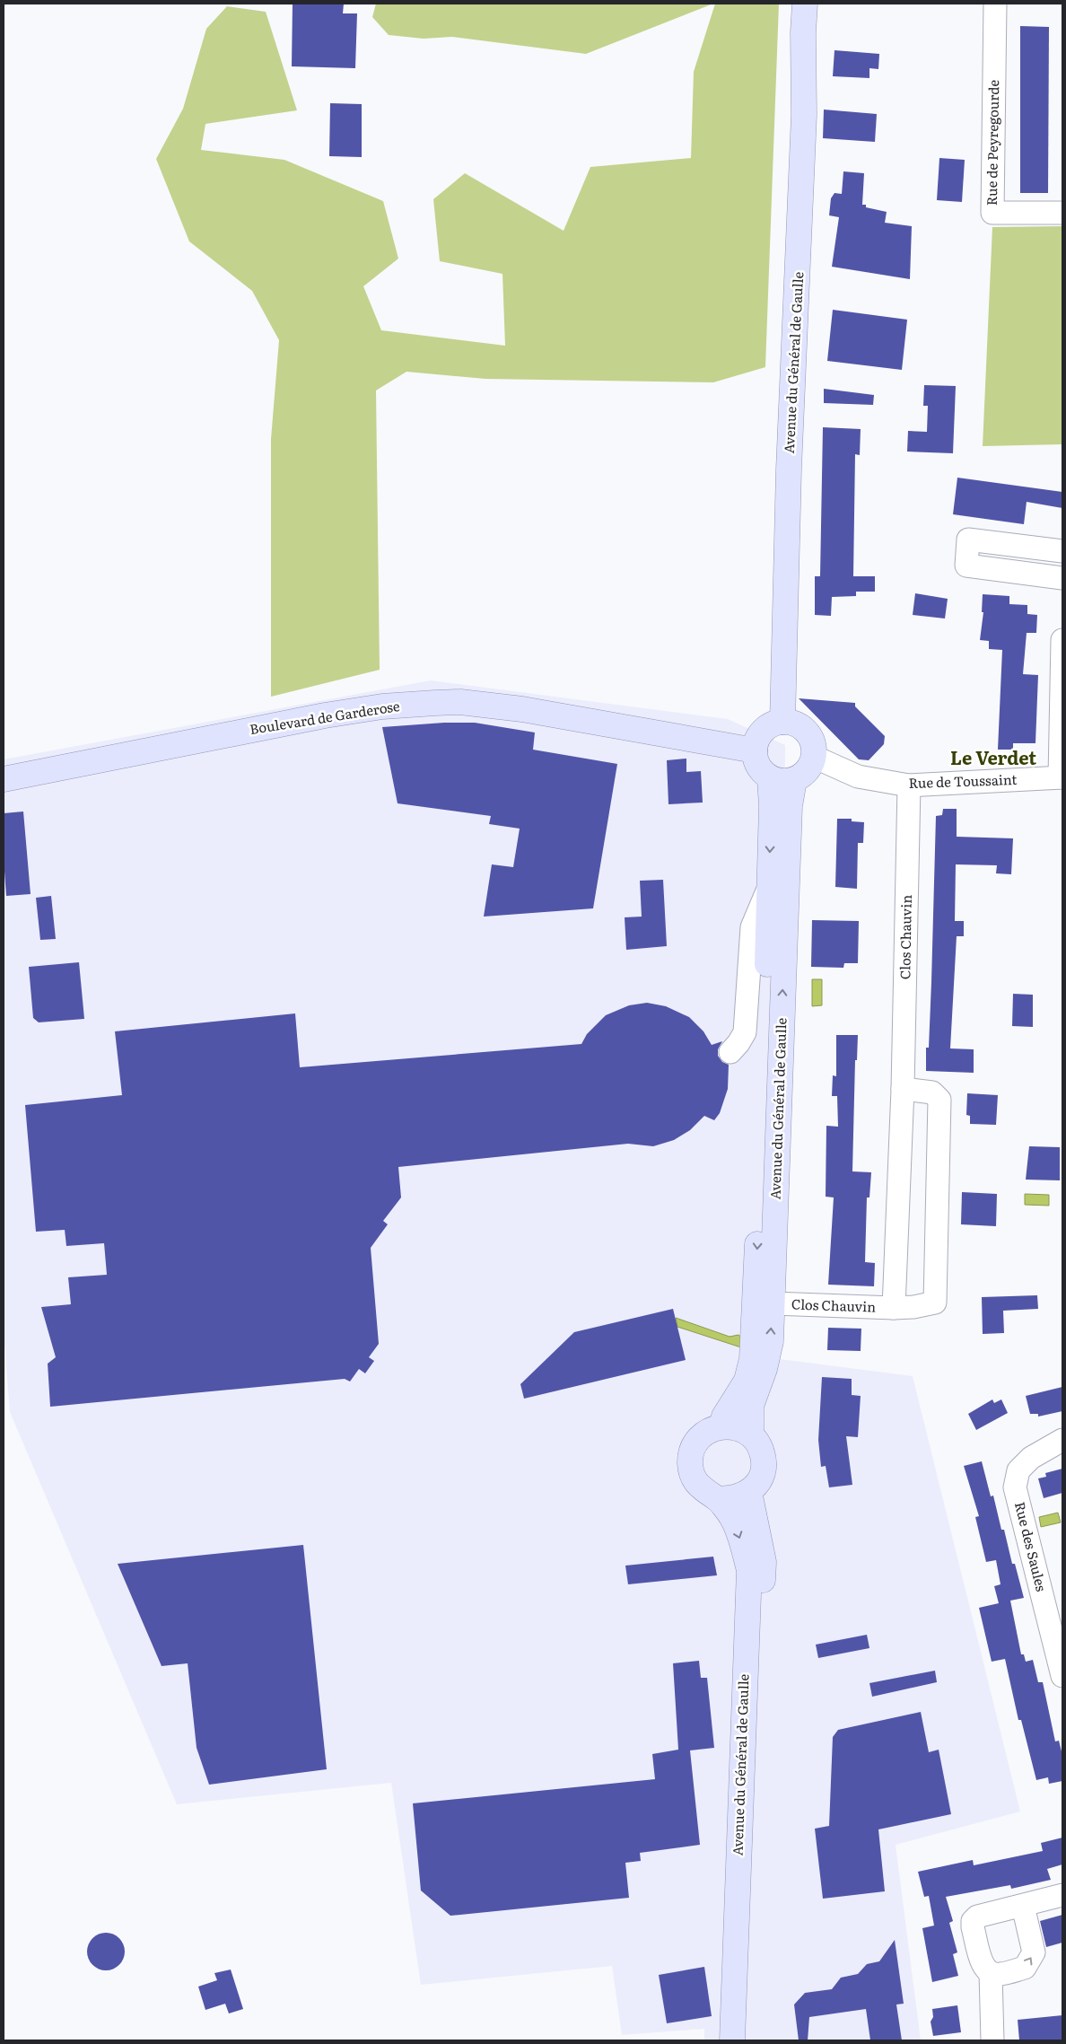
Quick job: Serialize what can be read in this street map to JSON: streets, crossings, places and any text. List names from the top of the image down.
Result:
{
  "streets": {
    "main road": ["Avenue du Général de Gaulle", "Boulevard de Garderose"],
    "street": [
      "Rue de Peyregourde",
      "Rue de Toussaint",
      "Clos Chauvin",
      "Rue des Saules"
    ]
  },
  "crossings": [
    ["Avenue du Général de Gaulle", "Boulevard de Garderose"],
    ["Avenue du Général de Gaulle", "Rue de Toussaint"],
    ["Avenue du Général de Gaulle", "Clos Chauvin"],
    ["Boulevard de Garderose", "Rue de Toussaint"],
    ["Rue de Toussaint", "Clos Chauvin"]
  ],
  "districts": ["Le Verdet"]
}
